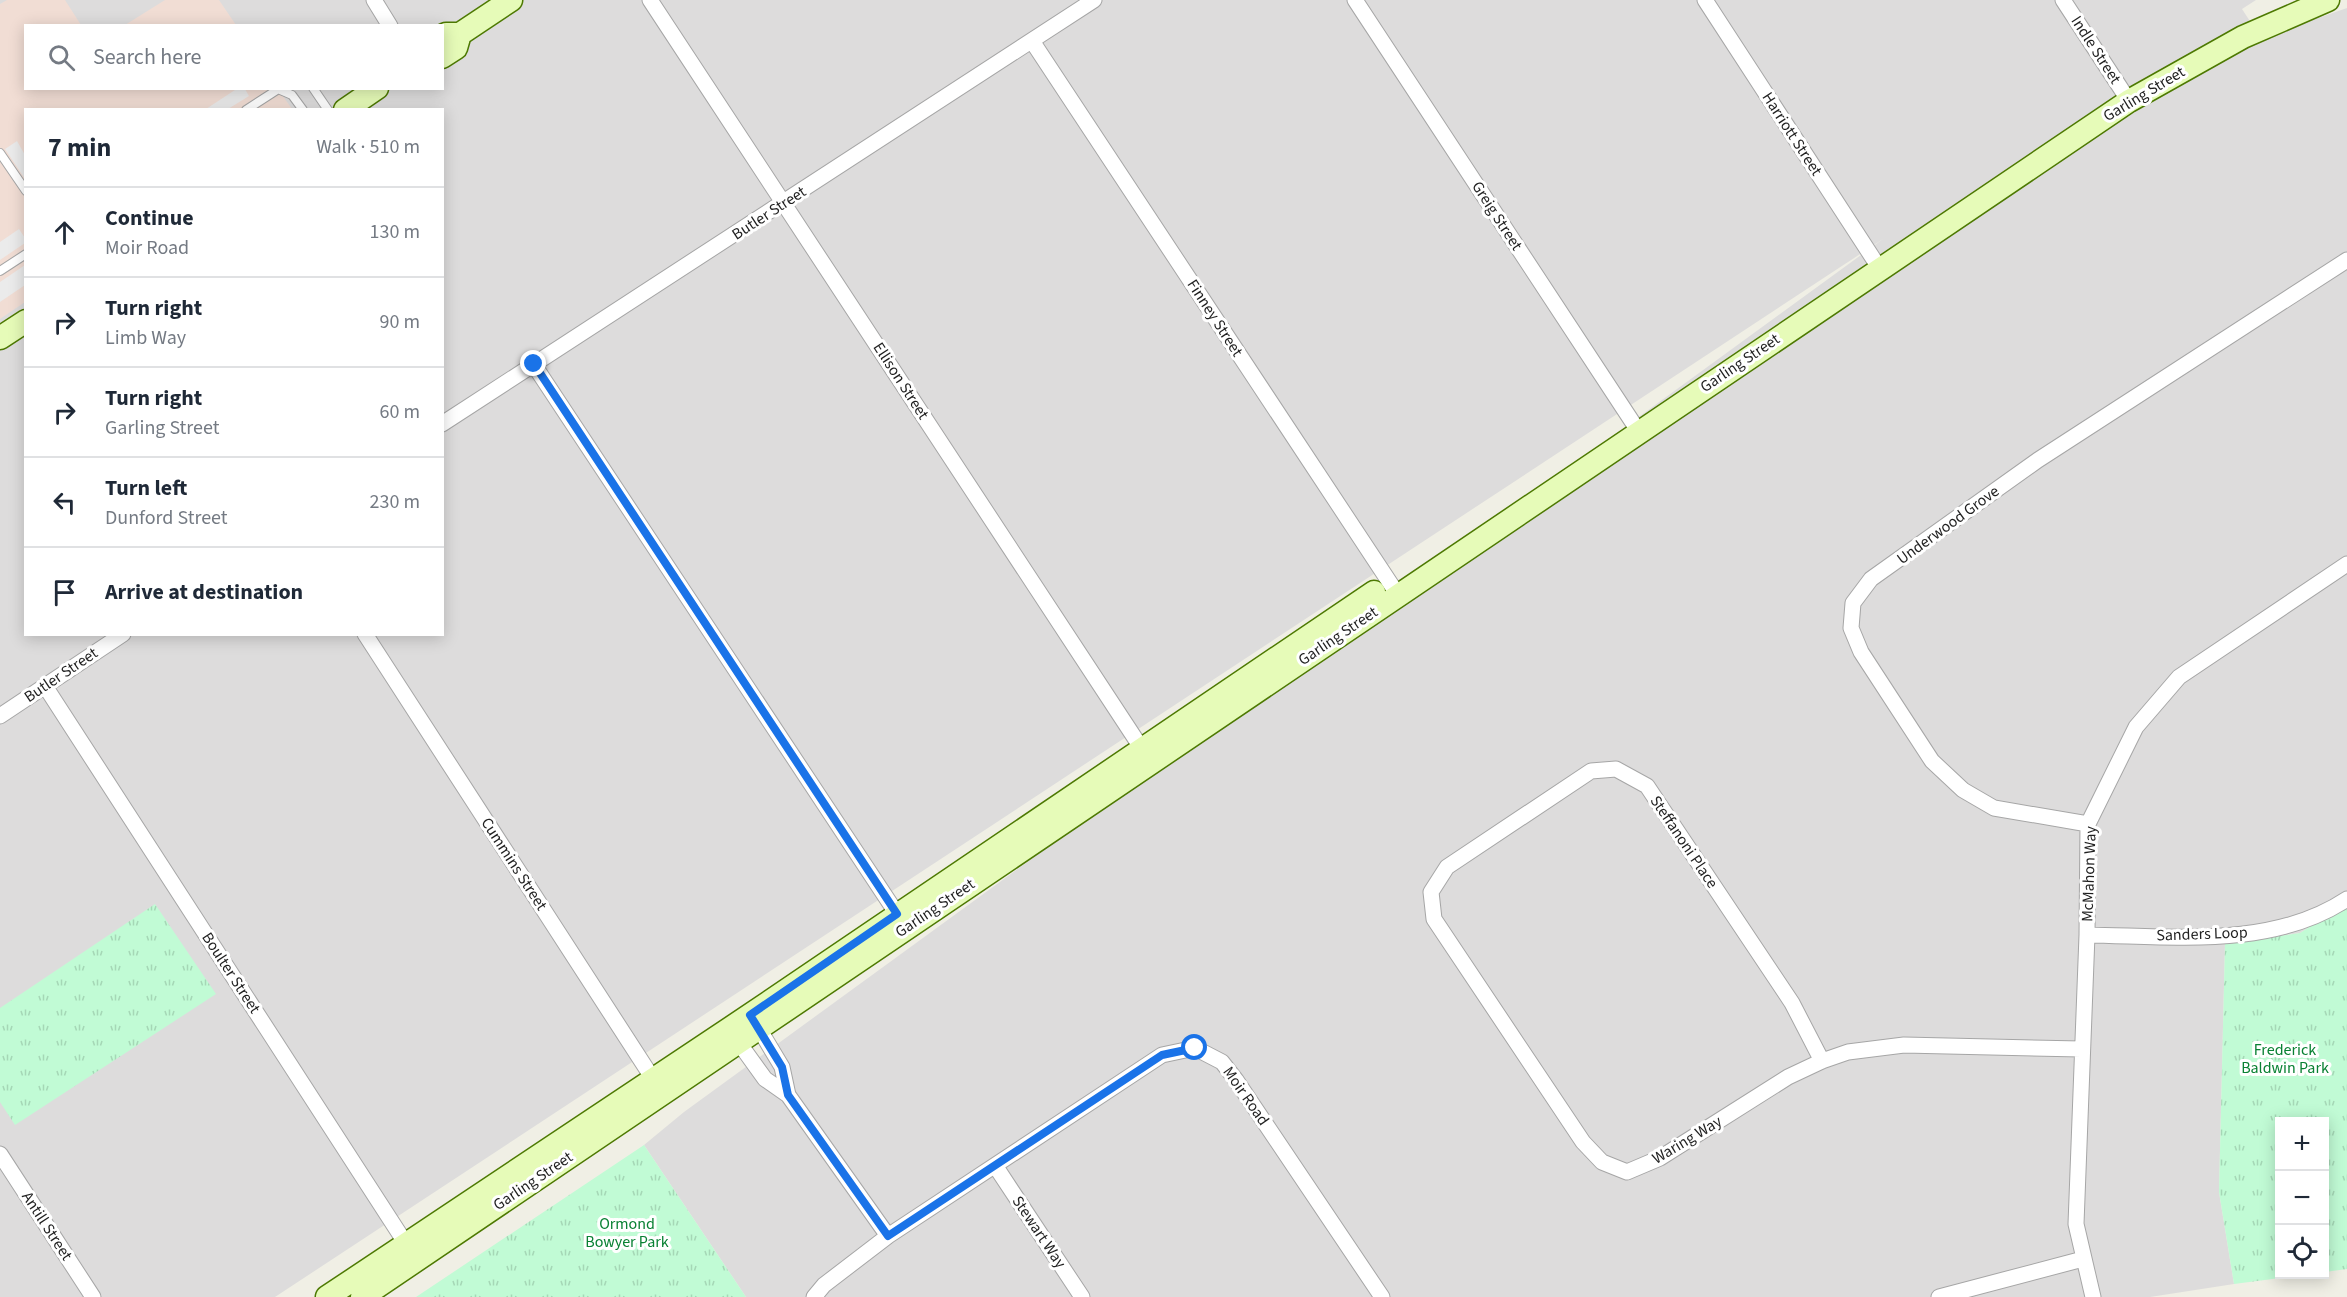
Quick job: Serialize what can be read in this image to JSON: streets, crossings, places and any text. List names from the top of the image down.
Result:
{
  "streets": {
    "street": [
      "Indle Street",
      "Garling Street",
      "Harriott Street",
      "Butler Street",
      "Greig Street",
      "Finney Street",
      "Ellison Street",
      "Underwood Grove",
      "Steffanoni Place",
      "Cummins Street",
      "McMahon Way",
      "Sanders Loop",
      "Boulter Street",
      "Moir Road",
      "Waring Way",
      "Antill Street",
      "Stewart Way"
    ]
  },
  "crossings": [
    ["Indle Street", "Garling Street"],
    ["Garling Street", "Harriott Street"],
    ["Garling Street", "Greig Street"],
    ["Garling Street", "Finney Street"],
    ["Garling Street", "Ellison Street"],
    ["Garling Street", "Cummins Street"],
    ["Garling Street", "Boulter Street"],
    ["Butler Street", "Finney Street"],
    ["Butler Street", "Ellison Street"],
    ["Butler Street", "Boulter Street"],
    ["Underwood Grove", "McMahon Way"],
    ["Steffanoni Place", "Waring Way"],
    ["McMahon Way", "Sanders Loop"],
    ["McMahon Way", "Waring Way"],
    ["Moir Road", "Stewart Way"]
  ],
  "parks": ["Frederick Baldwin Park", "Ormond Bowyer Park"],
  "page": {
    "search": "Search here",
    "heading": ["7 min", "Walk · 510 m"],
    "list": [
      ["Continue", "Moir Road", "130 m"],
      ["Turn right", "Limb Way", "90 m"],
      ["Turn right", "Garling Street", "60 m"],
      ["Turn left", "Dunford Street", "230 m"],
      "Arrive at destination"
    ],
    "map_buttons": ["+", "−"]
  }
}
